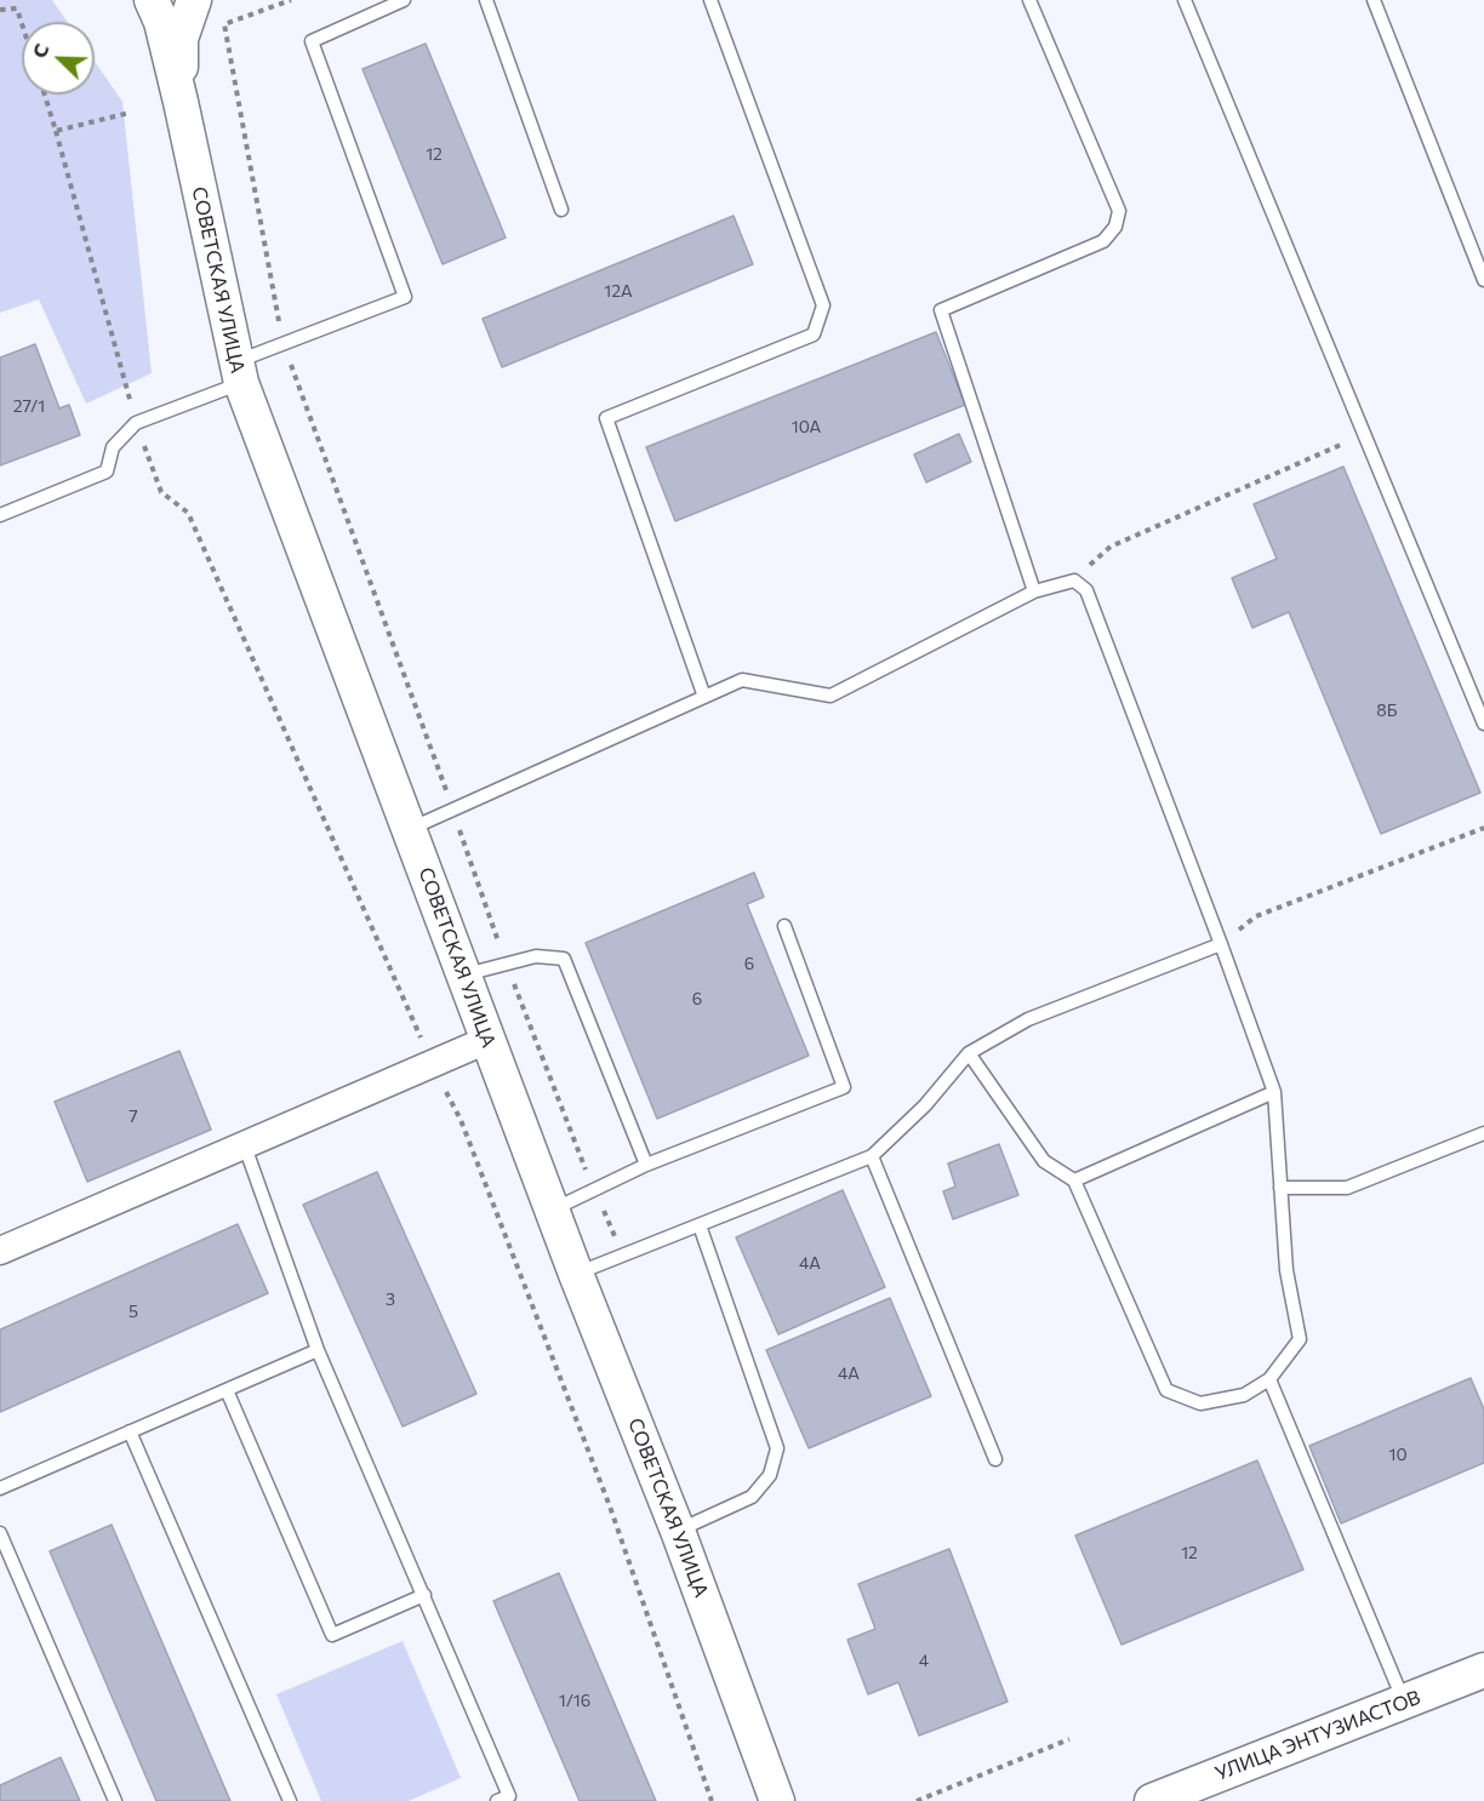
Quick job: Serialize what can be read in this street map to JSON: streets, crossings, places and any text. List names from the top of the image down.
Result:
{
  "streets": {
    "street": ["СОВЕТСКАЯ УЛИЦА", "УЛИЦА ЭНТУЗИАСТОВ"]
  },
  "house_numbers": [
    "12",
    "12А",
    "27/1",
    "10А",
    "8Б",
    "6",
    "6",
    "7",
    "4А",
    "3",
    "5",
    "4А",
    "10",
    "12",
    "4",
    "1/16"
  ],
  "north": "top left"
}
